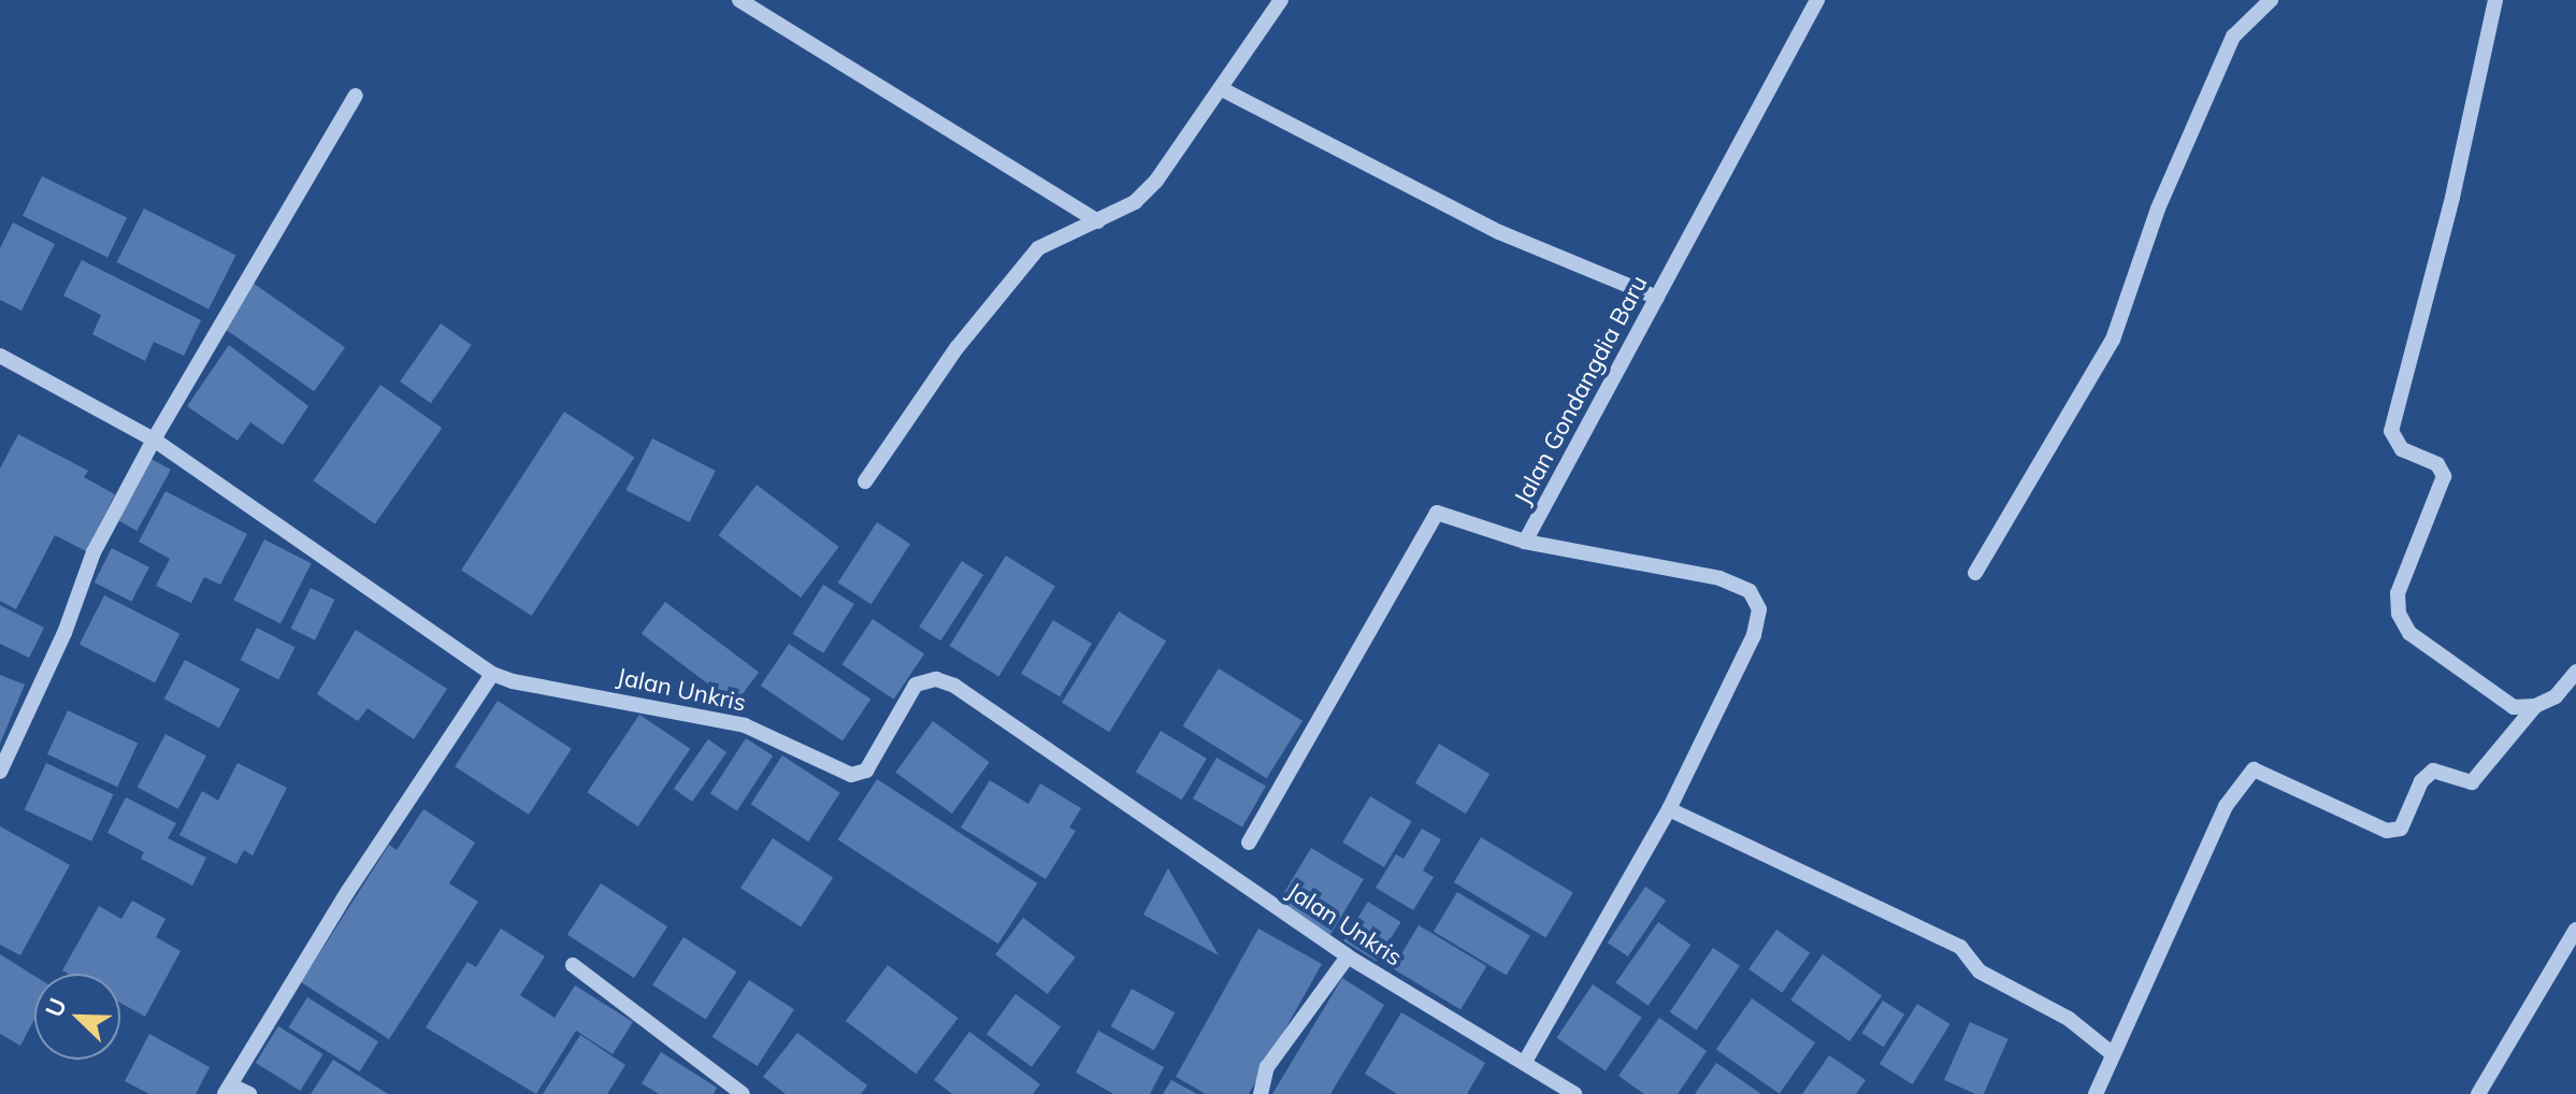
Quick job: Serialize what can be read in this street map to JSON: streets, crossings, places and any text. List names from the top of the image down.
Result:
{
  "streets": {
    "street": ["Jalan Gondangdia Baru", "Jalan Unkris"]
  },
  "crossings": [
    ["Jalan Gondangdia Baru", "Jalan Unkris"]
  ],
  "north": "top left"
}
